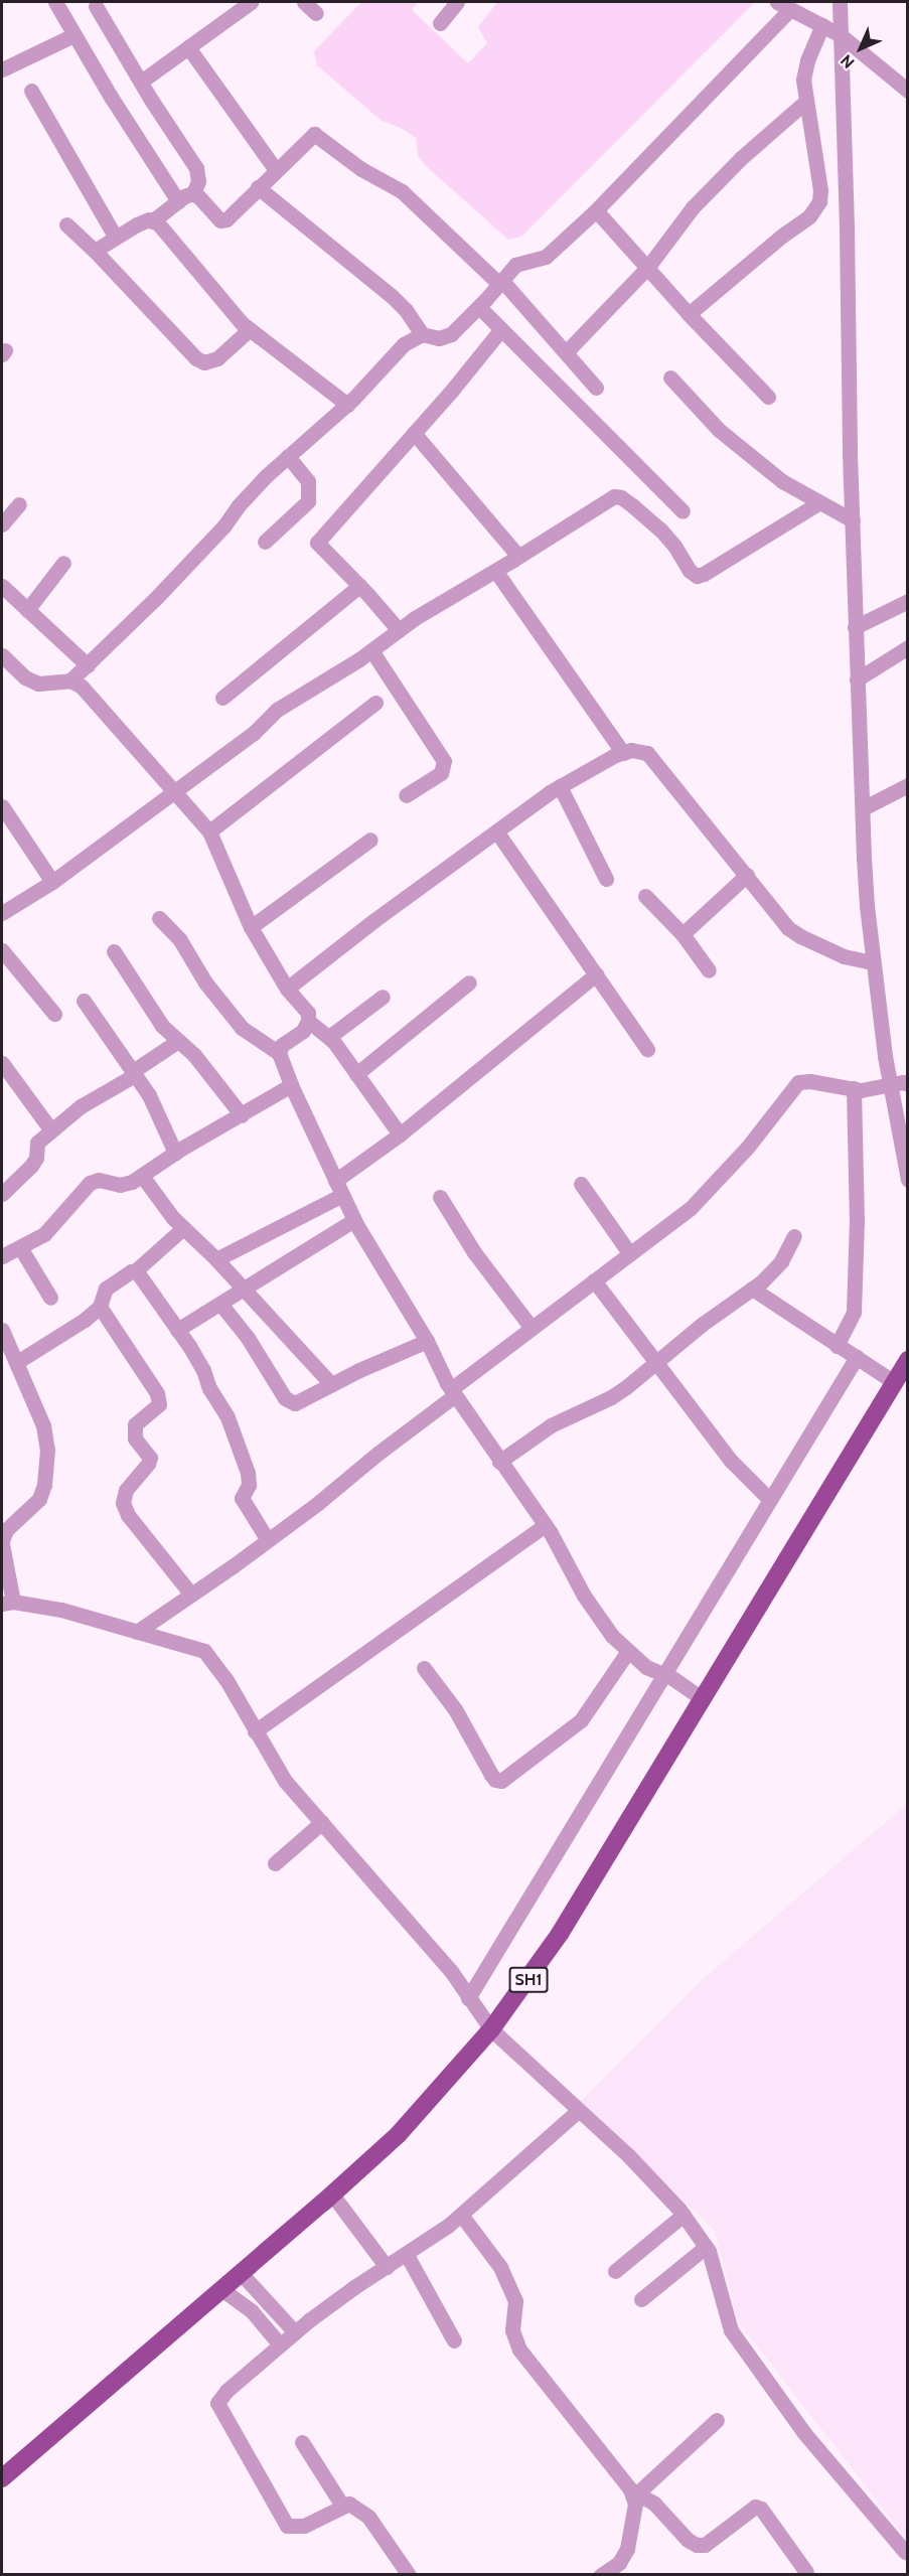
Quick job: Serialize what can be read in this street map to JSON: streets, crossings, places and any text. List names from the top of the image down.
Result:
{
  "streets": {
    "main road": ["SH1"]
  },
  "north": "bottom left"
}
